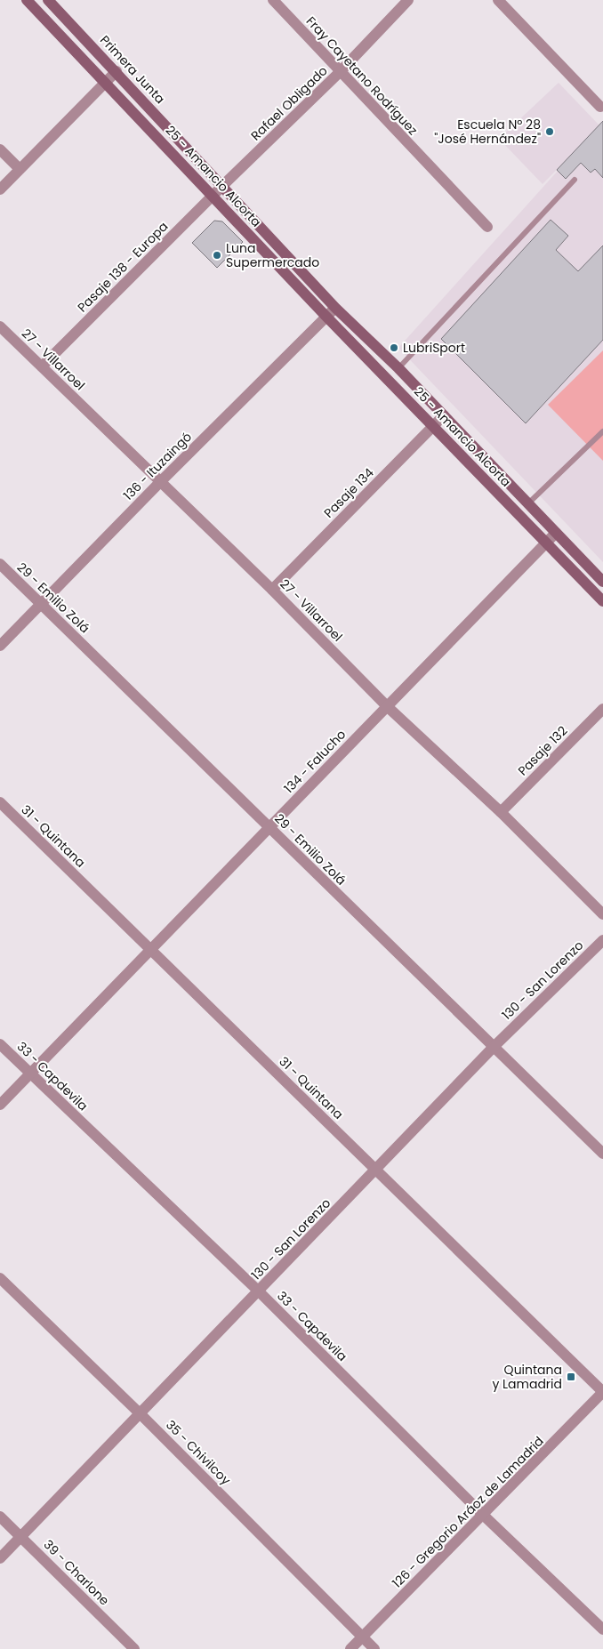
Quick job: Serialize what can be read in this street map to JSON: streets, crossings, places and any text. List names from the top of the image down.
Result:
{
  "streets": {
    "main road": ["Primera Junta", "25 - Amancio Alcorta"],
    "street": [
      "Fray Cayetano Rodríguez",
      "Rafael Obligado",
      "Pasaje 138 - Europa",
      "27 - Villarroel",
      "136 - Ituzaingó",
      "Pasaje 134",
      "29 - Emilio Zolá",
      "Pasaje 132",
      "134 - Falucho",
      "31 - Quintana",
      "130 - San Lorenzo",
      "33 - Capdevila",
      "35 - Chivilcoy",
      "126 - Gregorio Aráoz de Lamadrid",
      "39 - Charlone"
    ]
  },
  "crossings": [
    ["Primera Junta", "Rafael Obligado"],
    ["Primera Junta", "Pasaje 138 - Europa"],
    ["Primera Junta", "136 - Ituzaingó"],
    ["Primera Junta", "Pasaje 134"],
    ["Primera Junta", "134 - Falucho"],
    ["Fray Cayetano Rodríguez", "Rafael Obligado"],
    ["Rafael Obligado", "Pasaje 138 - Europa"],
    ["25 - Amancio Alcorta", "Pasaje 138 - Europa"],
    ["25 - Amancio Alcorta", "136 - Ituzaingó"],
    ["25 - Amancio Alcorta", "Pasaje 134"],
    ["25 - Amancio Alcorta", "134 - Falucho"],
    ["Pasaje 138 - Europa", "27 - Villarroel"],
    ["27 - Villarroel", "136 - Ituzaingó"],
    ["27 - Villarroel", "Pasaje 134"],
    ["27 - Villarroel", "Pasaje 132"],
    ["27 - Villarroel", "134 - Falucho"],
    ["136 - Ituzaingó", "29 - Emilio Zolá"],
    ["29 - Emilio Zolá", "134 - Falucho"],
    ["29 - Emilio Zolá", "130 - San Lorenzo"],
    ["134 - Falucho", "31 - Quintana"],
    ["134 - Falucho", "33 - Capdevila"],
    ["31 - Quintana", "130 - San Lorenzo"],
    ["31 - Quintana", "126 - Gregorio Aráoz de Lamadrid"],
    ["130 - San Lorenzo", "33 - Capdevila"],
    ["130 - San Lorenzo", "35 - Chivilcoy"],
    ["130 - San Lorenzo", "39 - Charlone"],
    ["33 - Capdevila", "126 - Gregorio Aráoz de Lamadrid"],
    ["35 - Chivilcoy", "126 - Gregorio Aráoz de Lamadrid"]
  ],
  "places": {
    "other": ["Escuela Nº 28 \"José Hernández\"", "Luna Supermercado", "LubriSport"],
    "transit": ["Quintana y Lamadrid"]
  }
}
